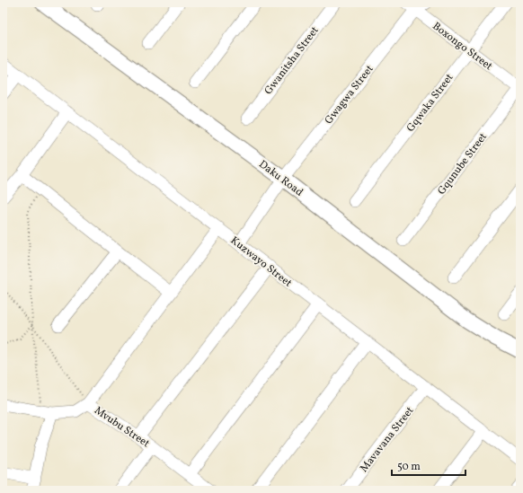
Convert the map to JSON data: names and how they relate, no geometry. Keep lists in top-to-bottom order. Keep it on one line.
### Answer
{"streets":{"main road":["Daku Road"],"street":["Boxongo Street","Gwanitsha Street","Gwagwa Street","Gqwaka Street","Gqunube Street","Kuzwayo Street","Mvubu Street","Mavavana Street"]},"crossings":[["Boxongo Street","Gwagwa Street"],["Boxongo Street","Gqwaka Street"],["Boxongo Street","Gqunube Street"],["Gwagwa Street","Daku Road"],["Gwagwa Street","Kuzwayo Street"],["Kuzwayo Street","Mavavana Street"]],"scale_bar":"50 m"}
